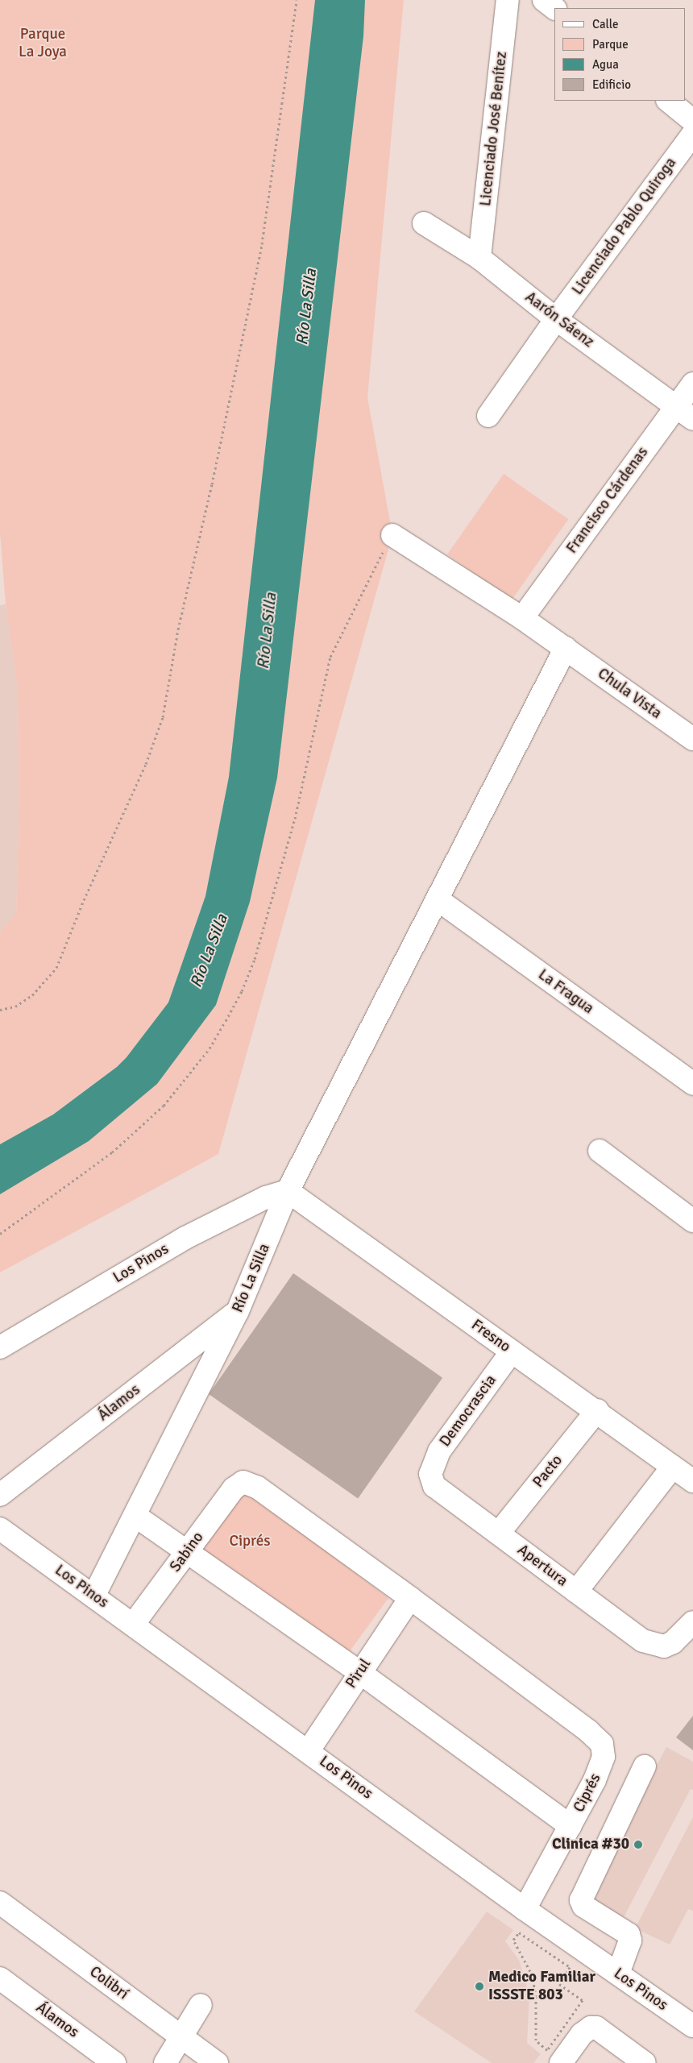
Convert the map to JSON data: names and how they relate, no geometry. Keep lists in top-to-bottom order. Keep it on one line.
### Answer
{"streets":{"street":["Licenciado José Benítez","Licenciado Pablo Quiroga","Aarón Sáenz","Francisco Cárdenas","Chula Vista","La Fragua","Los Pinos","Río La Silla","Fresno","Álamos","Democrascia","Pacto","Sabino","Apertura","Pirul","Ciprés","Colibrí"]},"crossings":[["Licenciado José Benítez","Aarón Sáenz"],["Licenciado Pablo Quiroga","Aarón Sáenz"],["Aarón Sáenz","Francisco Cárdenas"],["Chula Vista","Río La Silla"],["La Fragua","Río La Silla"],["Los Pinos","Río La Silla"],["Los Pinos","Fresno"],["Los Pinos","Sabino"],["Los Pinos","Pirul"],["Río La Silla","Fresno"],["Río La Silla","Álamos"],["Río La Silla","Ciprés"],["Fresno","Democrascia"],["Fresno","Pacto"],["Democrascia","Apertura"],["Pacto","Apertura"],["Sabino","Ciprés"],["Pirul","Ciprés"]],"water":["Río La Silla"],"parks":["Parque La Joya","Ciprés"],"places":["Clinica #30","Medico Familiar ISSSTE 803"],"legend":["Calle","Parque","Agua","Edificio"]}
